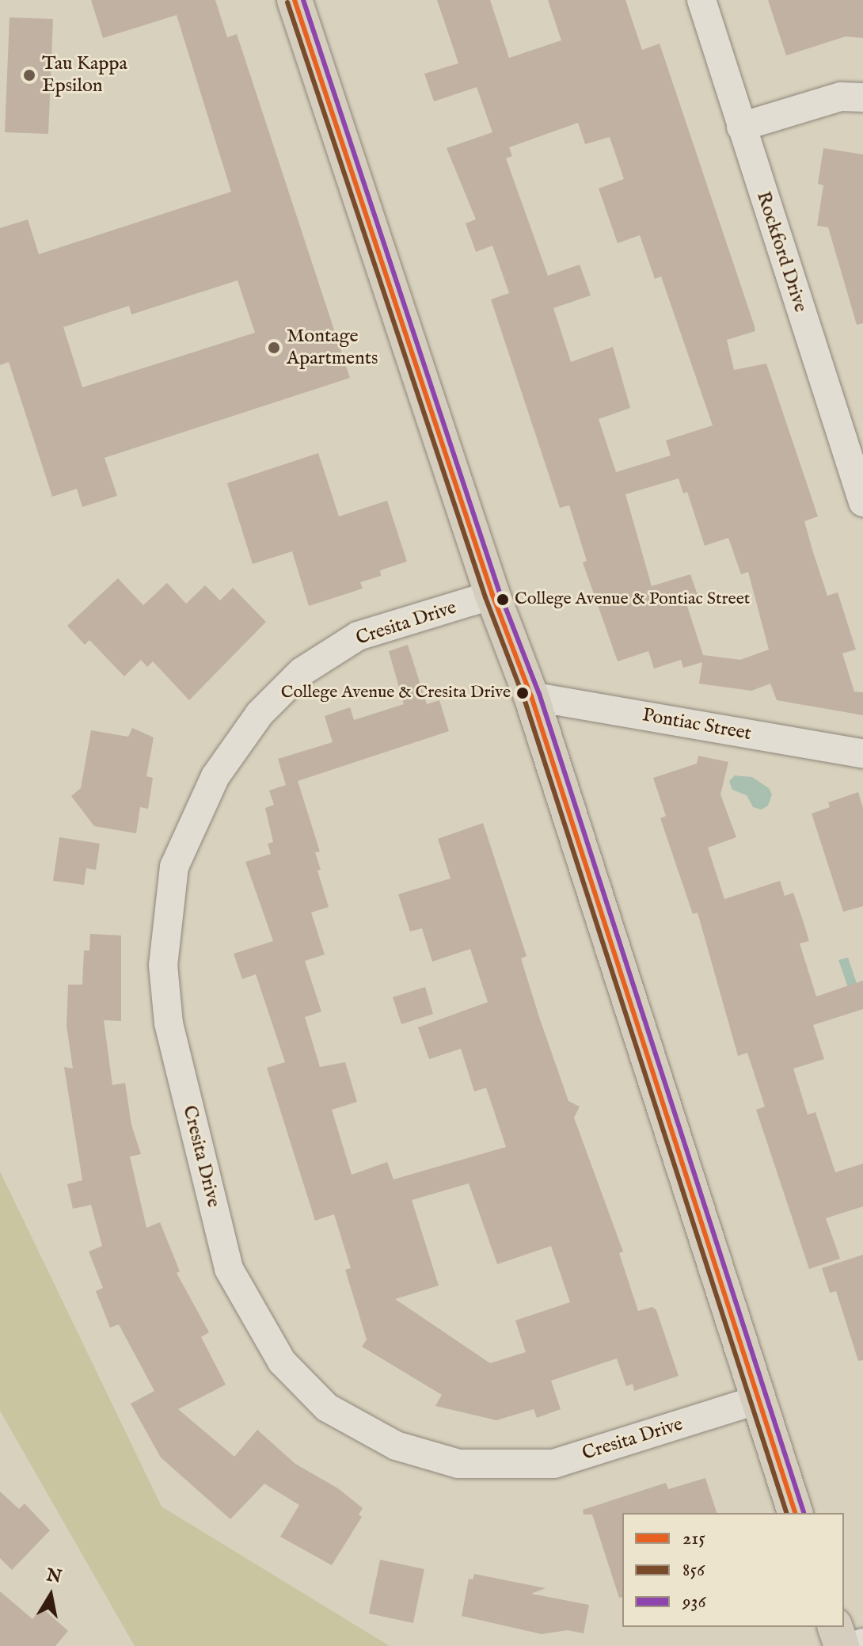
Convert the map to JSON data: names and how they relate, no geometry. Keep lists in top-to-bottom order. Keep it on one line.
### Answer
{"streets":{"street":["Rockford Drive","Cresita Drive","Pontiac Street"]},"places":["Tau Kappa Epsilon","Montage Apartments","College Avenue & Pontiac Street","College Avenue & Cresita Drive"],"lines":["transit line 215","transit line 936","transit line 856"],"legend":["215","856","936"],"north":"top"}
